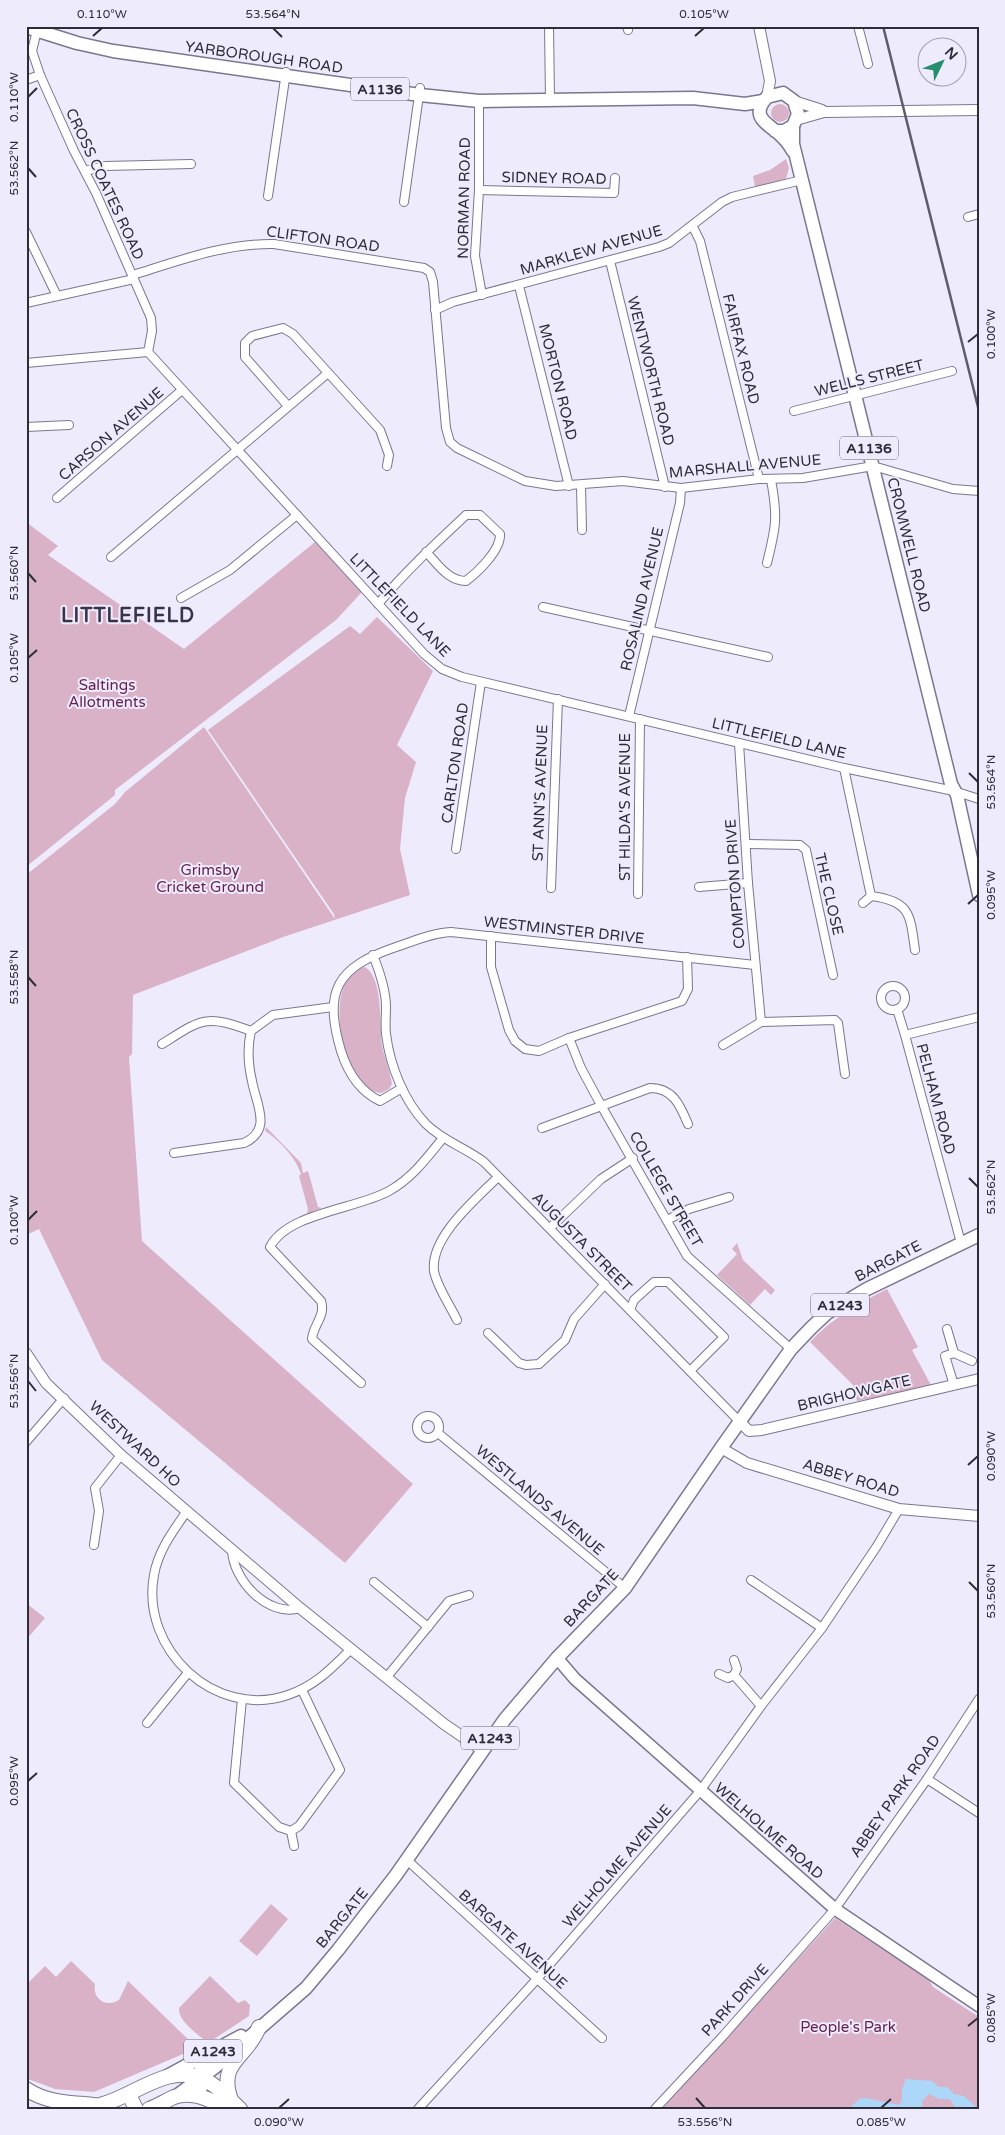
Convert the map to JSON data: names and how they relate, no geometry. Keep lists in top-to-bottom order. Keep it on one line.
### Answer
{"streets":{"highway":["BARGATE"],"main road":["YARBOROUGH ROAD","A1136","CROMWELL ROAD","A1243","WELHOLME ROAD"],"street":["SIDNEY ROAD","CROSS COATES ROAD","NORMAN ROAD","CLIFTON ROAD","MARKLEW AVENUE","FAIRFAX ROAD","WENTWORTH ROAD","WELLS STREET","MORTON ROAD","CARSON AVENUE","MARSHALL AVENUE","ROSALIND AVENUE","LITTLEFIELD LANE","CARLTON ROAD","ST ANN'S AVENUE","ST HILDA'S AVENUE","COMPTON DRIVE","THE CLOSE","WESTMINSTER DRIVE","PELHAM ROAD","COLLEGE STREET","AUGUSTA STREET","BRIGHOWGATE","WESTWARD HO","ABBEY ROAD","WESTLANDS AVENUE","ABBEY PARK ROAD","WELHOLME AVENUE","BARGATE AVENUE","PARK DRIVE"]},"crossings":[["YARBOROUGH ROAD","A1136"],["YARBOROUGH ROAD","CROSS COATES ROAD"],["YARBOROUGH ROAD","NORMAN ROAD"],["YARBOROUGH ROAD","CROMWELL ROAD"],["A1136","CROMWELL ROAD"],["A1136","LITTLEFIELD LANE"],["SIDNEY ROAD","NORMAN ROAD"],["CROSS COATES ROAD","CLIFTON ROAD"],["CROSS COATES ROAD","LITTLEFIELD LANE"],["NORMAN ROAD","MARKLEW AVENUE"],["CLIFTON ROAD","MARKLEW AVENUE"],["CLIFTON ROAD","MARSHALL AVENUE"],["MARKLEW AVENUE","FAIRFAX ROAD"],["MARKLEW AVENUE","WENTWORTH ROAD"],["MARKLEW AVENUE","MORTON ROAD"],["MARKLEW AVENUE","CROMWELL ROAD"],["FAIRFAX ROAD","MARSHALL AVENUE"],["WENTWORTH ROAD","MARSHALL AVENUE"],["WELLS STREET","CROMWELL ROAD"],["MORTON ROAD","MARSHALL AVENUE"],["CARSON AVENUE","LITTLEFIELD LANE"],["MARSHALL AVENUE","CROMWELL ROAD"],["MARSHALL AVENUE","ROSALIND AVENUE"],["CROMWELL ROAD","LITTLEFIELD LANE"],["ROSALIND AVENUE","LITTLEFIELD LANE"],["LITTLEFIELD LANE","CARLTON ROAD"],["LITTLEFIELD LANE","ST ANN'S AVENUE"],["LITTLEFIELD LANE","ST HILDA'S AVENUE"],["LITTLEFIELD LANE","COMPTON DRIVE"],["COMPTON DRIVE","THE CLOSE"],["COMPTON DRIVE","WESTMINSTER DRIVE"],["WESTMINSTER DRIVE","AUGUSTA STREET"],["PELHAM ROAD","BARGATE"],["COLLEGE STREET","BARGATE"],["AUGUSTA STREET","BARGATE"],["AUGUSTA STREET","BRIGHOWGATE"],["BARGATE","BRIGHOWGATE"],["BARGATE","WESTWARD HO"],["BARGATE","ABBEY ROAD"],["BARGATE","WESTLANDS AVENUE"],["BARGATE","WELHOLME ROAD"],["BARGATE","BARGATE AVENUE"],["ABBEY ROAD","WELHOLME AVENUE"],["ABBEY PARK ROAD","WELHOLME ROAD"],["ABBEY PARK ROAD","PARK DRIVE"],["WELHOLME ROAD","WELHOLME AVENUE"],["WELHOLME ROAD","PARK DRIVE"],["WELHOLME AVENUE","BARGATE AVENUE"]],"districts":["LITTLEFIELD"],"parks":["Saltings Allotments","Grimsby Cricket Ground","People's Park"],"north":"top right","coordinates":["0.110°W","53.564°N","0.105°W","53.562°N","0.100°W","53.560°N","0.095°W","53.558°N","53.556°N","0.090°W","0.085°W"]}
